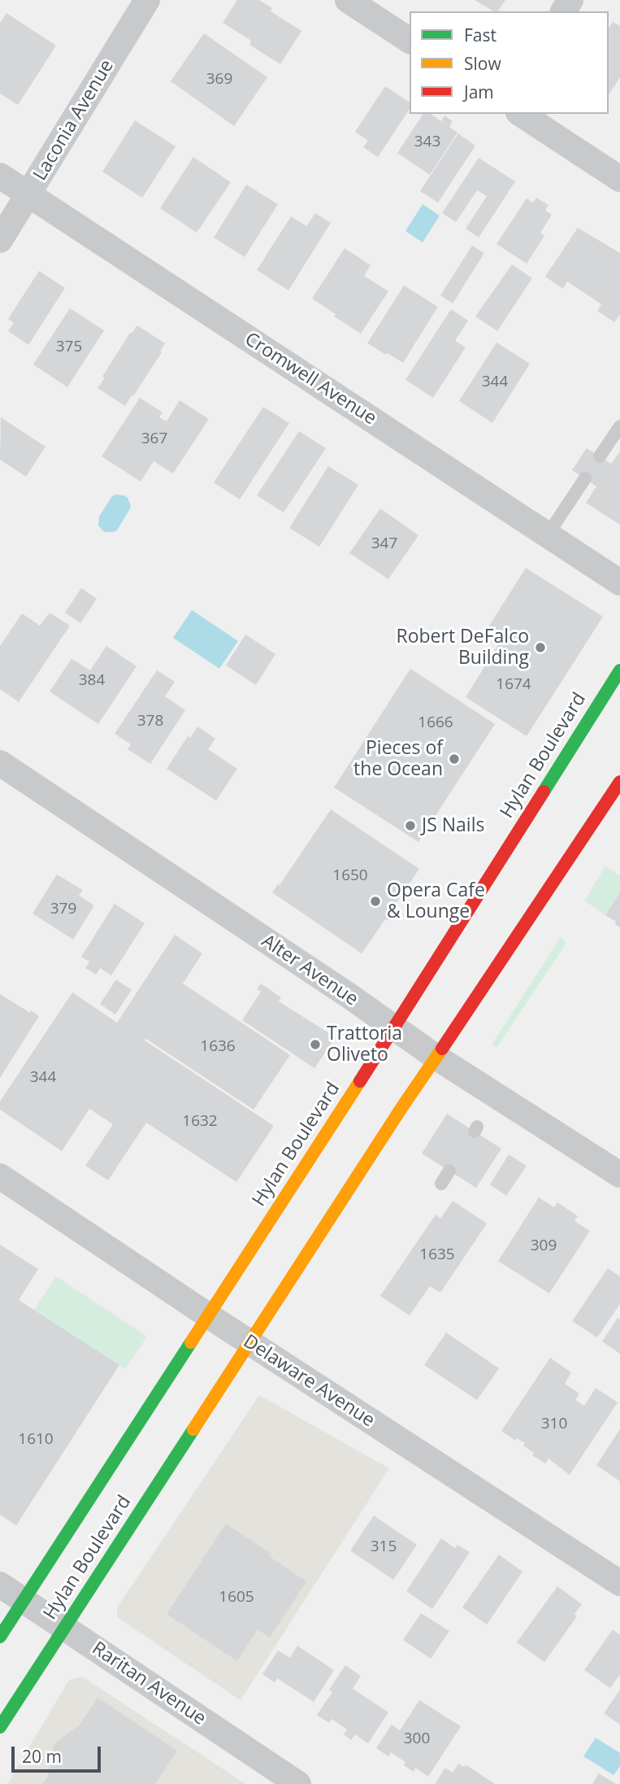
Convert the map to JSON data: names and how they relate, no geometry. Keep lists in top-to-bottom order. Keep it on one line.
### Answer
{"streets":{"main road":["Hylan Boulevard"],"street":["Laconia Avenue","Cromwell Avenue","Alter Avenue","Delaware Avenue","Raritan Avenue"]},"crossings":[["Laconia Avenue","Cromwell Avenue"],["Hylan Boulevard","Alter Avenue"],["Hylan Boulevard","Delaware Avenue"],["Hylan Boulevard","Raritan Avenue"]],"places":["Robert DeFalco Building","Pieces of the Ocean","JS Nails","Opera Cafe & Lounge","Trattoria Oliveto"],"house_numbers":["369","343","375","344","367","347","384","1674","378","1666","1650","379","1636","344","1632","309","1635","310","1610","315","1605","300"],"legend":["Fast","Slow","Jam"],"scale_bar":"20 m"}
